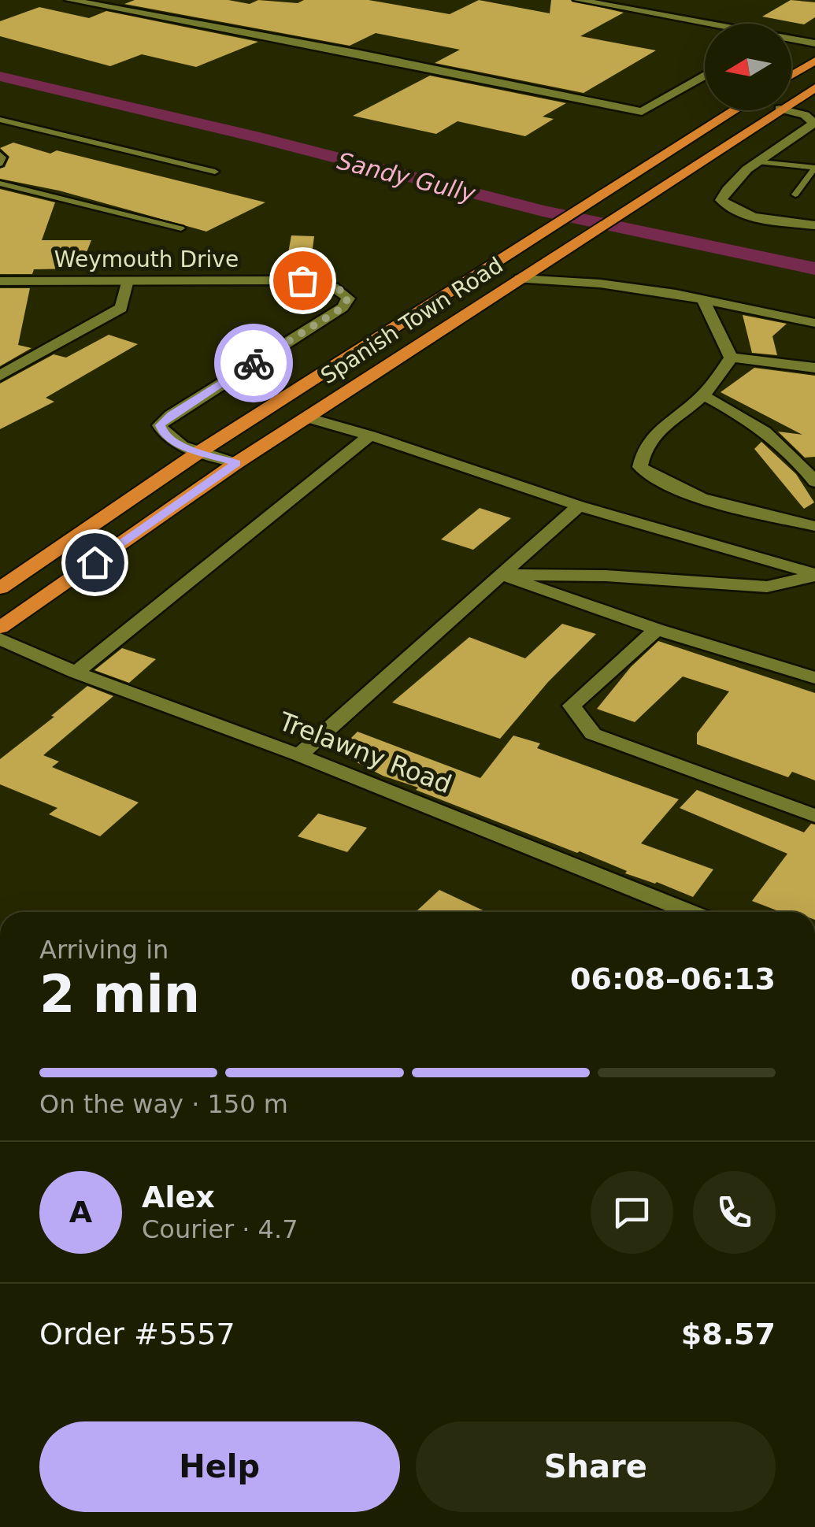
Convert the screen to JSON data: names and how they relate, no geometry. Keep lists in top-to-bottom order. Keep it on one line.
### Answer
{"streets":{"highway":["Spanish Town Road"],"street":["Weymouth Drive","Trelawny Road"]},"crossings":[["Weymouth Drive","Spanish Town Road"]],"water":["Sandy Gully"],"north":"left","page":{"heading":["2 min","Arriving in","06:08–06:13"],"panel":["Alex","Courier · 4.7","Order #5557","$8.57"],"bar":"On the way · 150 m","round":"A","buttons":["Help","Share"]}}
